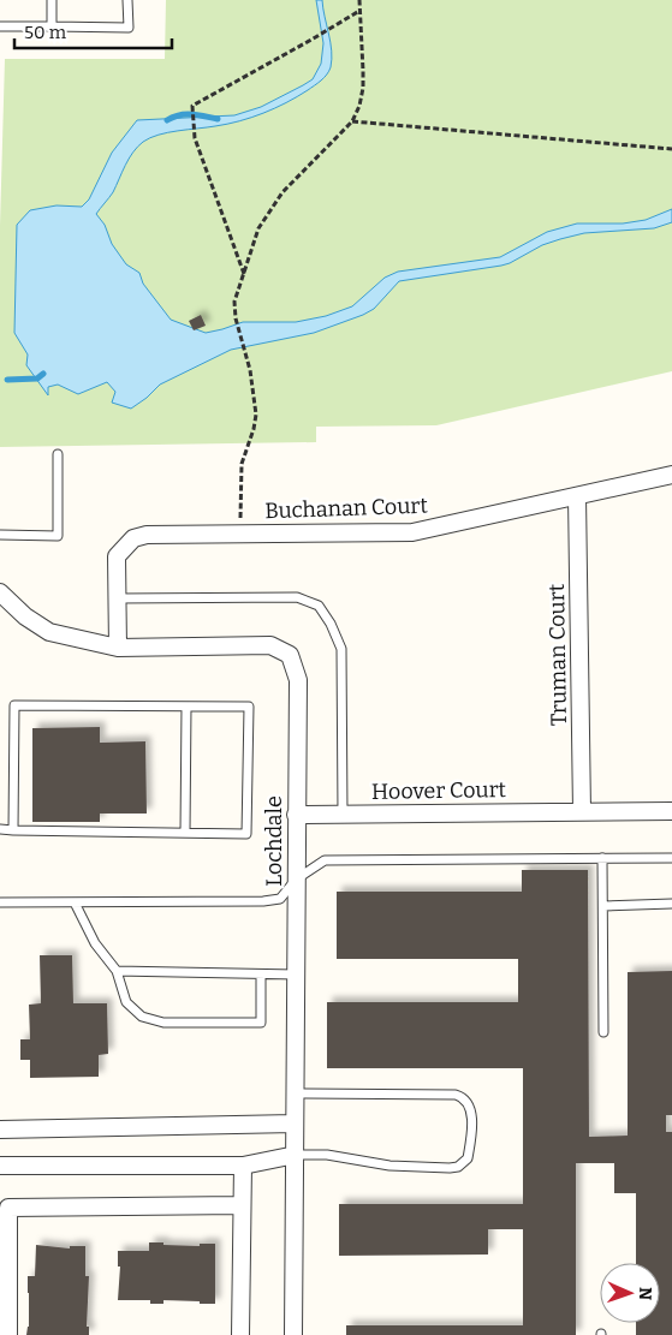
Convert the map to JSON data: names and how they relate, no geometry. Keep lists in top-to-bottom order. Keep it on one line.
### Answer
{"streets":{"street":["Buchanan Court","Truman Court","Hoover Court","Lochdale"]},"crossings":[["Buchanan Court","Truman Court"],["Buchanan Court","Lochdale"],["Truman Court","Hoover Court"],["Hoover Court","Lochdale"]],"scale_bar":"50 m","north":"right"}
